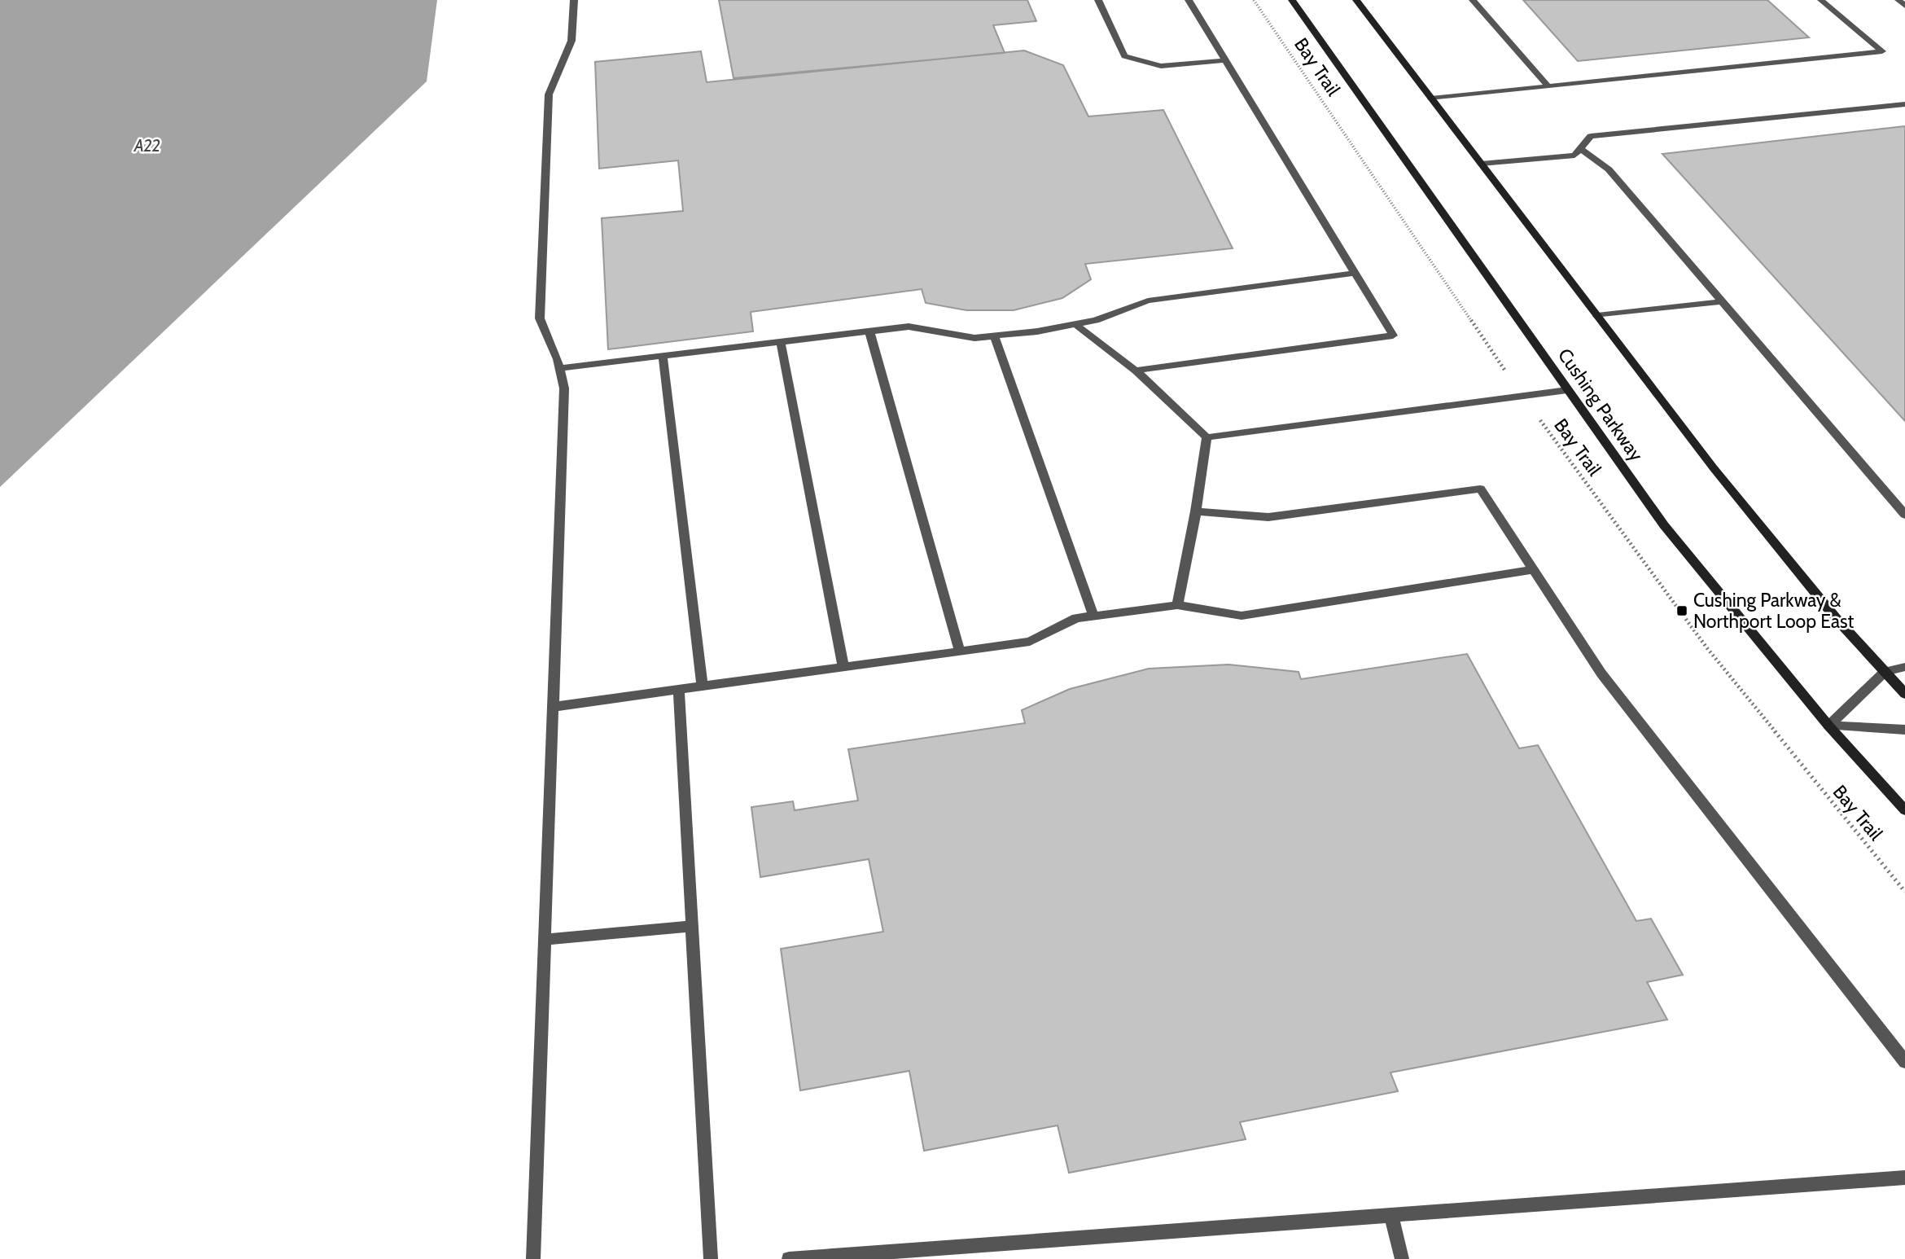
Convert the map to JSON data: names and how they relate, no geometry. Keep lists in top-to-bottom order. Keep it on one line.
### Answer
{"streets":{"main road":["Cushing Parkway"],"path":["Bay Trail"]},"water":["A22"],"places":{"transit":["Cushing Parkway & Northport Loop East"]}}
